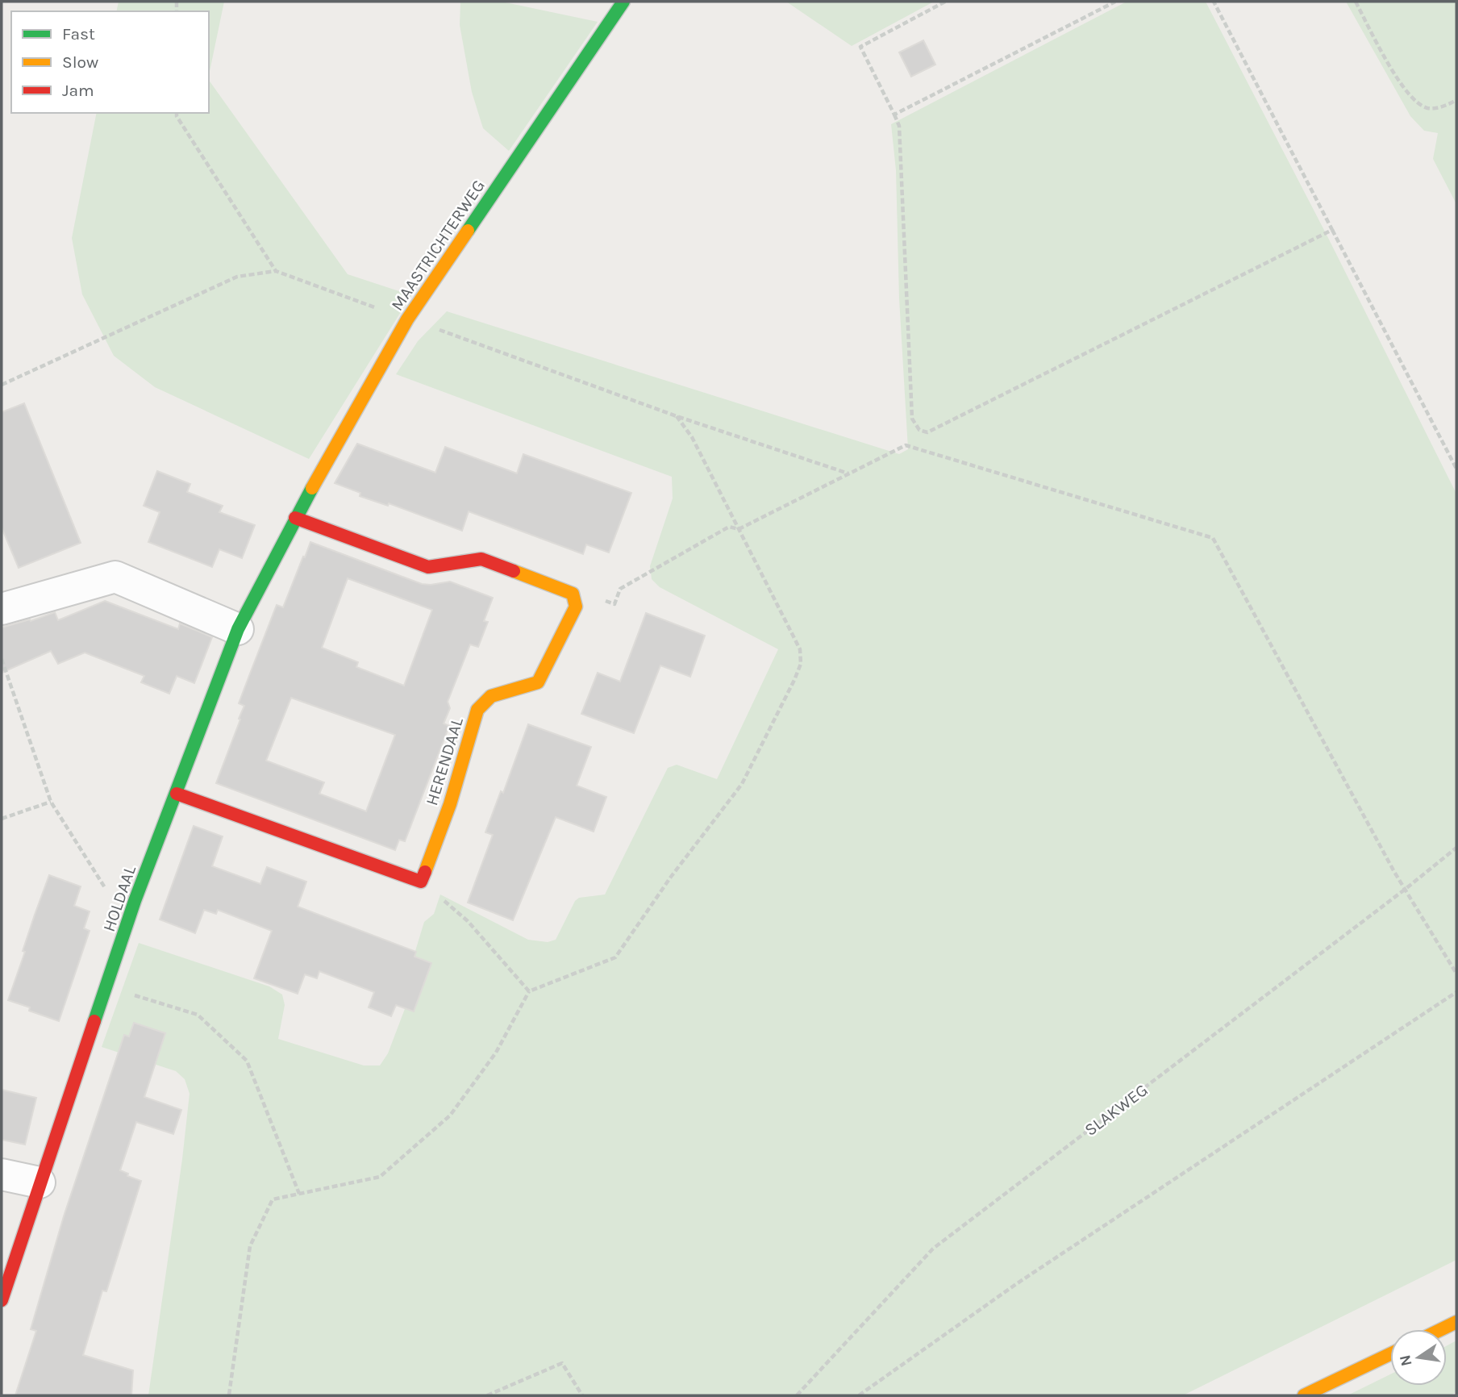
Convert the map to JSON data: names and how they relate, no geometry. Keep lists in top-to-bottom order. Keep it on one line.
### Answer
{"streets":{"main road":["MAASTRICHTERWEG","HERENDAAL","HOLDAAL"],"path":["SLAKWEG"]},"crossings":[["MAASTRICHTERWEG","HOLDAAL"]],"legend":["Fast","Slow","Jam"],"north":"left"}
